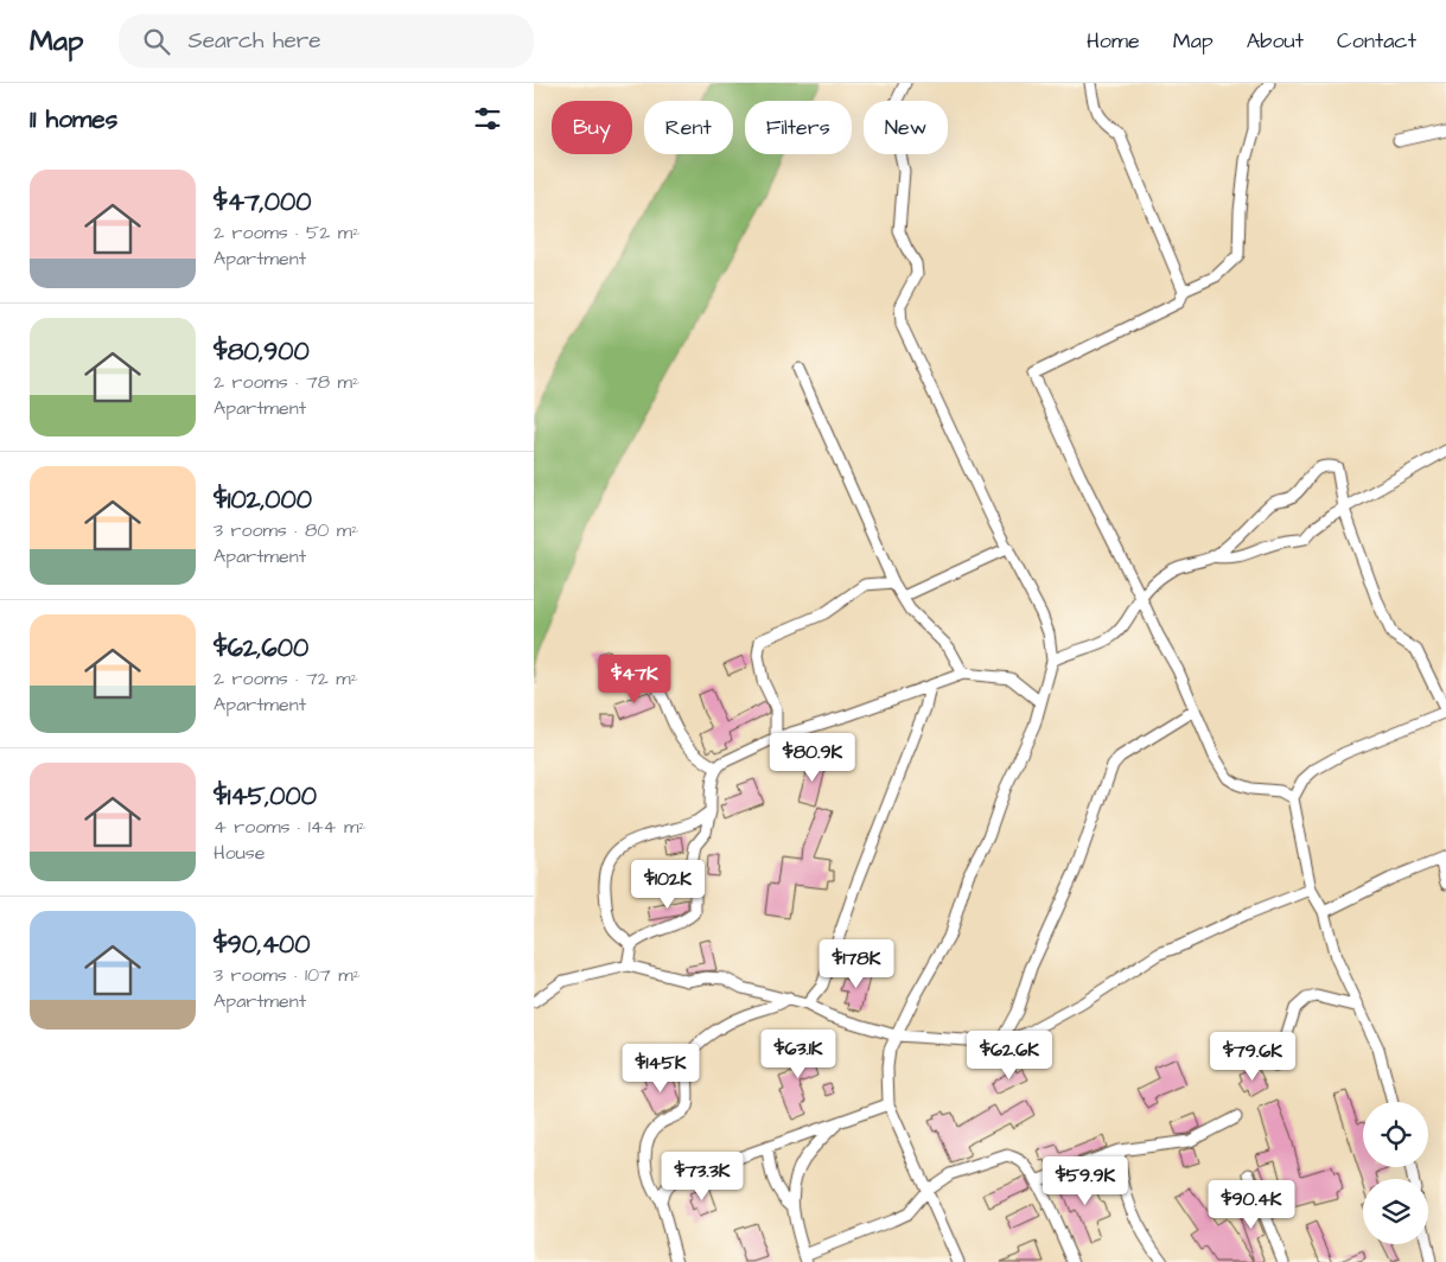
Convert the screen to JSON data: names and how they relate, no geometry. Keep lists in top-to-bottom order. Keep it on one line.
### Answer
{"page":{"header":"Map","search":"Search here","nav":["Home","Map","About","Contact"],"heading":"11 homes","chip":["Buy","Rent","Filters","New"],"list":[{"name":"$47,000","note":"2 rooms · 52 m² · Apartment"},{"name":"$80,900","note":"2 rooms · 78 m² · Apartment"},{"name":"$102,000","note":"3 rooms · 80 m² · Apartment"},{"name":"$62,600","note":"2 rooms · 72 m² · Apartment"},{"name":"$145,000","note":"4 rooms · 144 m² · House"},{"name":"$90,400","note":"3 rooms · 107 m² · Apartment"}],"price":["$47K","$80.9K","$102K","$178K","$63.1K","$62.6K","$79.6K","$145K","$73.3K","$59.9K","$90.4K"]}}
